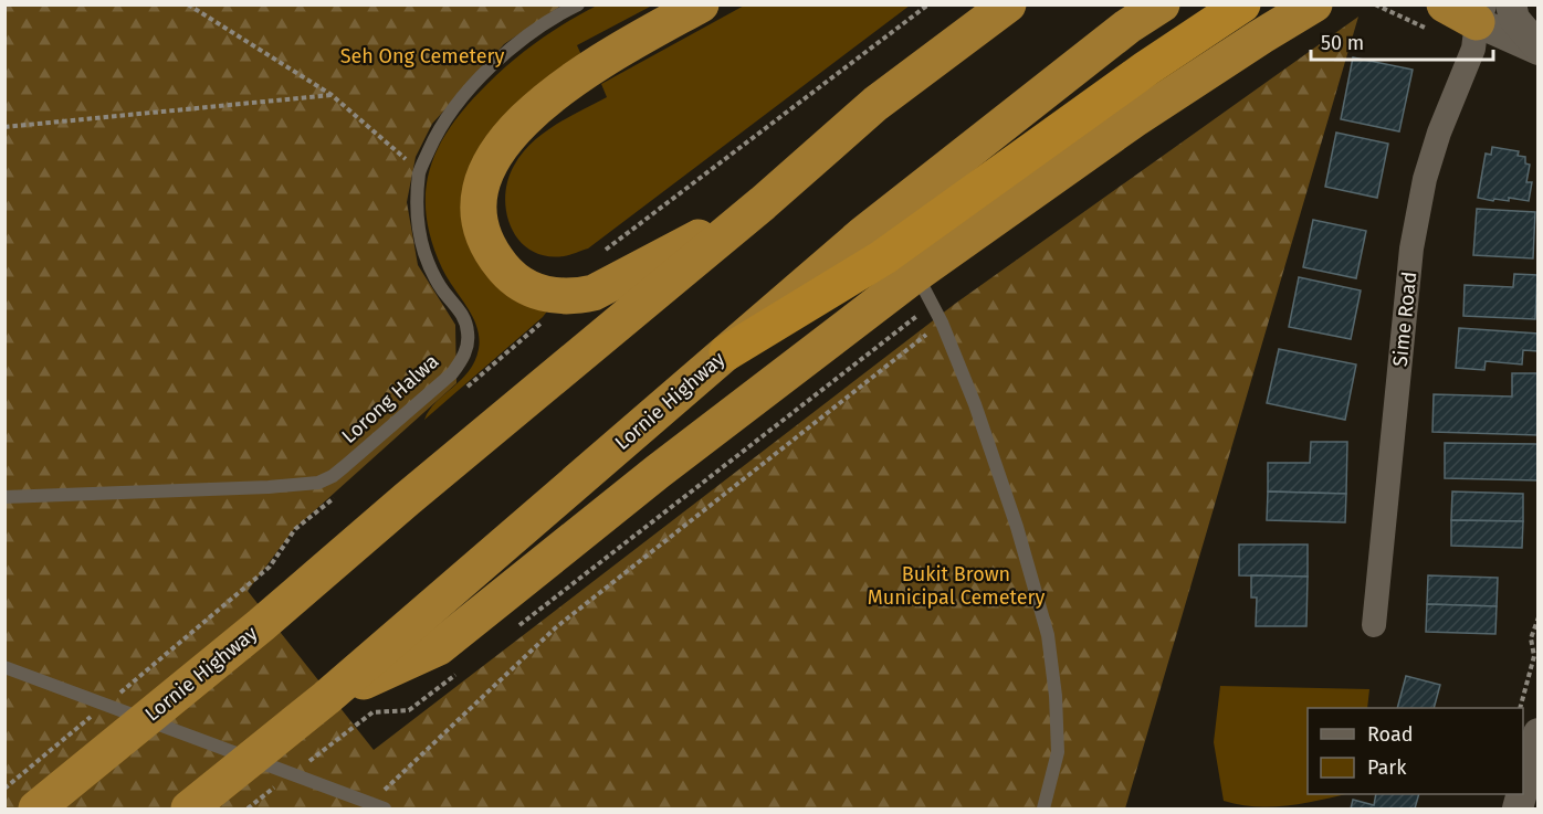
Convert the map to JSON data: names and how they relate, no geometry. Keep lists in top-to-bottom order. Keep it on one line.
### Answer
{"streets":{"highway":["Lornie Highway"],"street":["Sime Road"],"lane":["Lorong Halwa"]},"parks":["Seh Ong Cemetery","Bukit Brown Municipal Cemetery"],"legend":["Road","Park"],"scale_bar":"50 m"}
